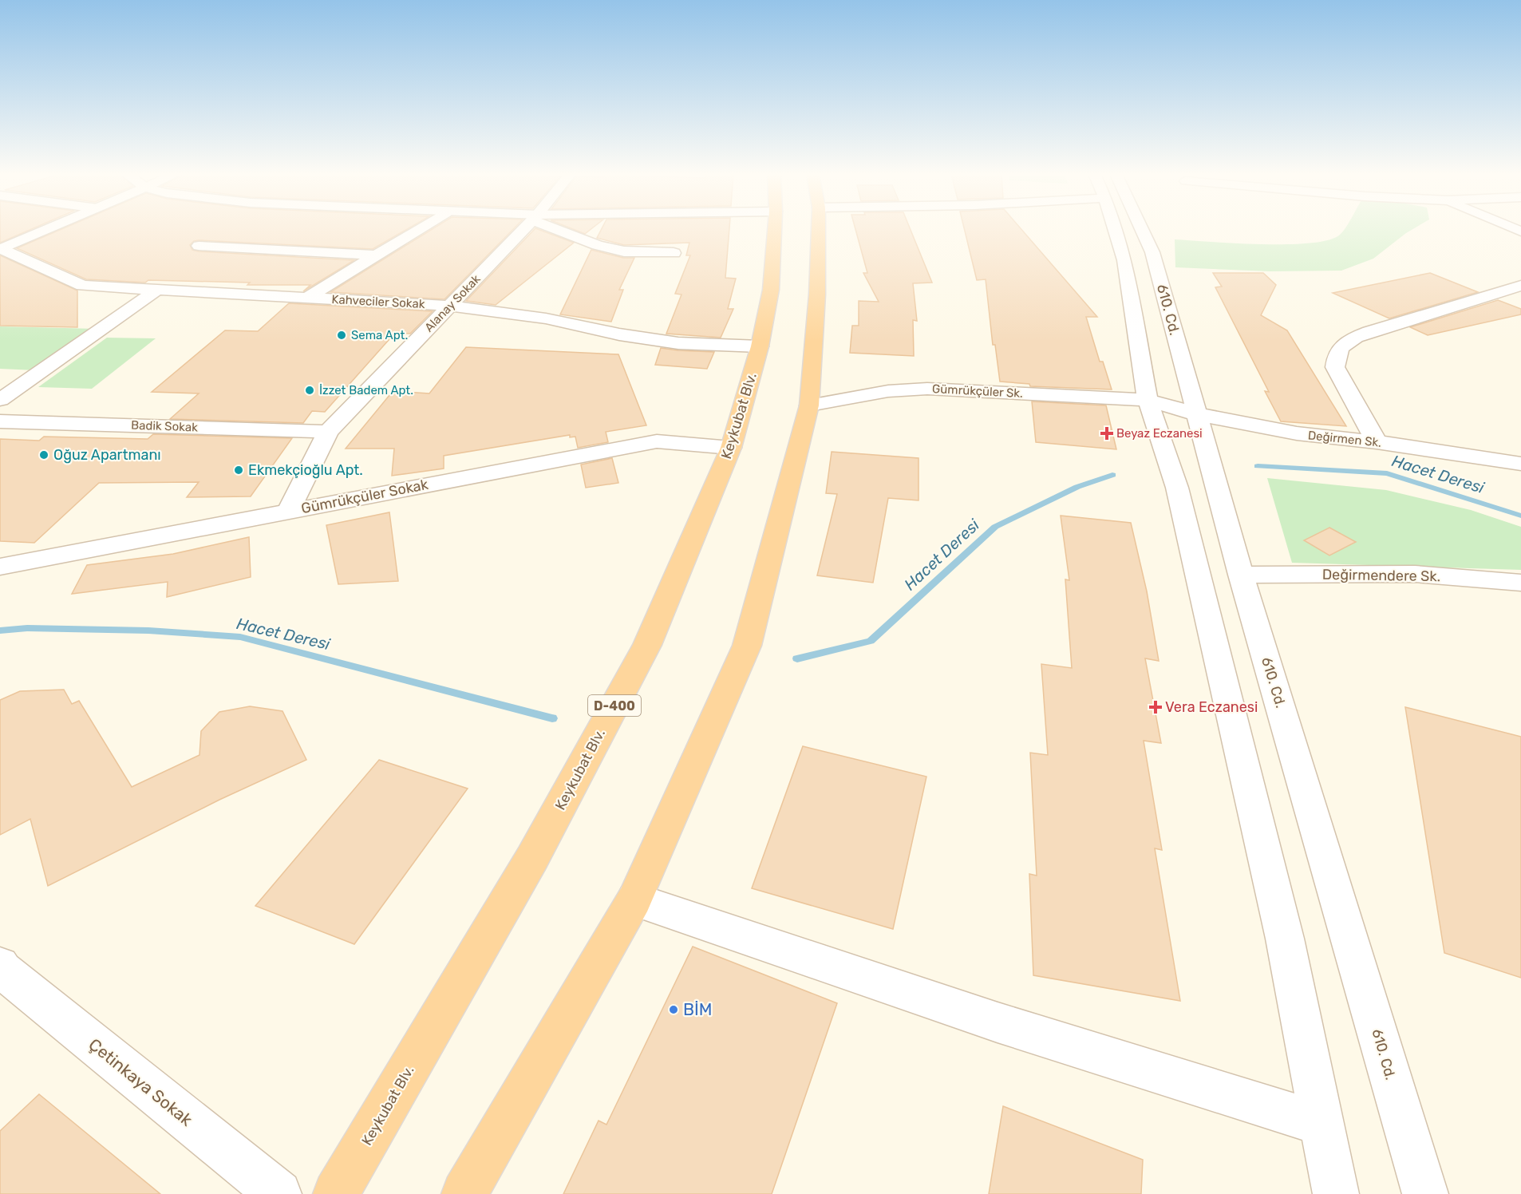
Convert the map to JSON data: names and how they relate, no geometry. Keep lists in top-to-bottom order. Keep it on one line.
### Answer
{"streets":{"highway":["Keykubat Blv.","D-400"],"street":["Kahveciler Sokak","Alanay Sokak","610. Cd.","Gümrükçüler Sk.","Badik Sokak","Değirmen Sk.","Gümrükçüler Sokak","Değirmendere Sk.","Çetinkaya Sokak"]},"crossings":[["Kahveciler Sokak","Alanay Sokak"],["Kahveciler Sokak","Keykubat Blv."],["Alanay Sokak","Badik Sokak"],["Alanay Sokak","Gümrükçüler Sokak"],["610. Cd.","Gümrükçüler Sk."],["610. Cd.","Değirmen Sk."],["610. Cd.","Değirmendere Sk."],["Gümrükçüler Sk.","Değirmen Sk."],["Keykubat Blv.","Gümrükçüler Sokak"]],"water":["Hacet Deresi"],"places":{"other":["Sema Apt.","İzzet Badem Apt.","Oğuz Apartmanı","Ekmekçioğlu Apt.","BİM"],"health":["Beyaz Eczanesi","Vera Eczanesi"]}}
